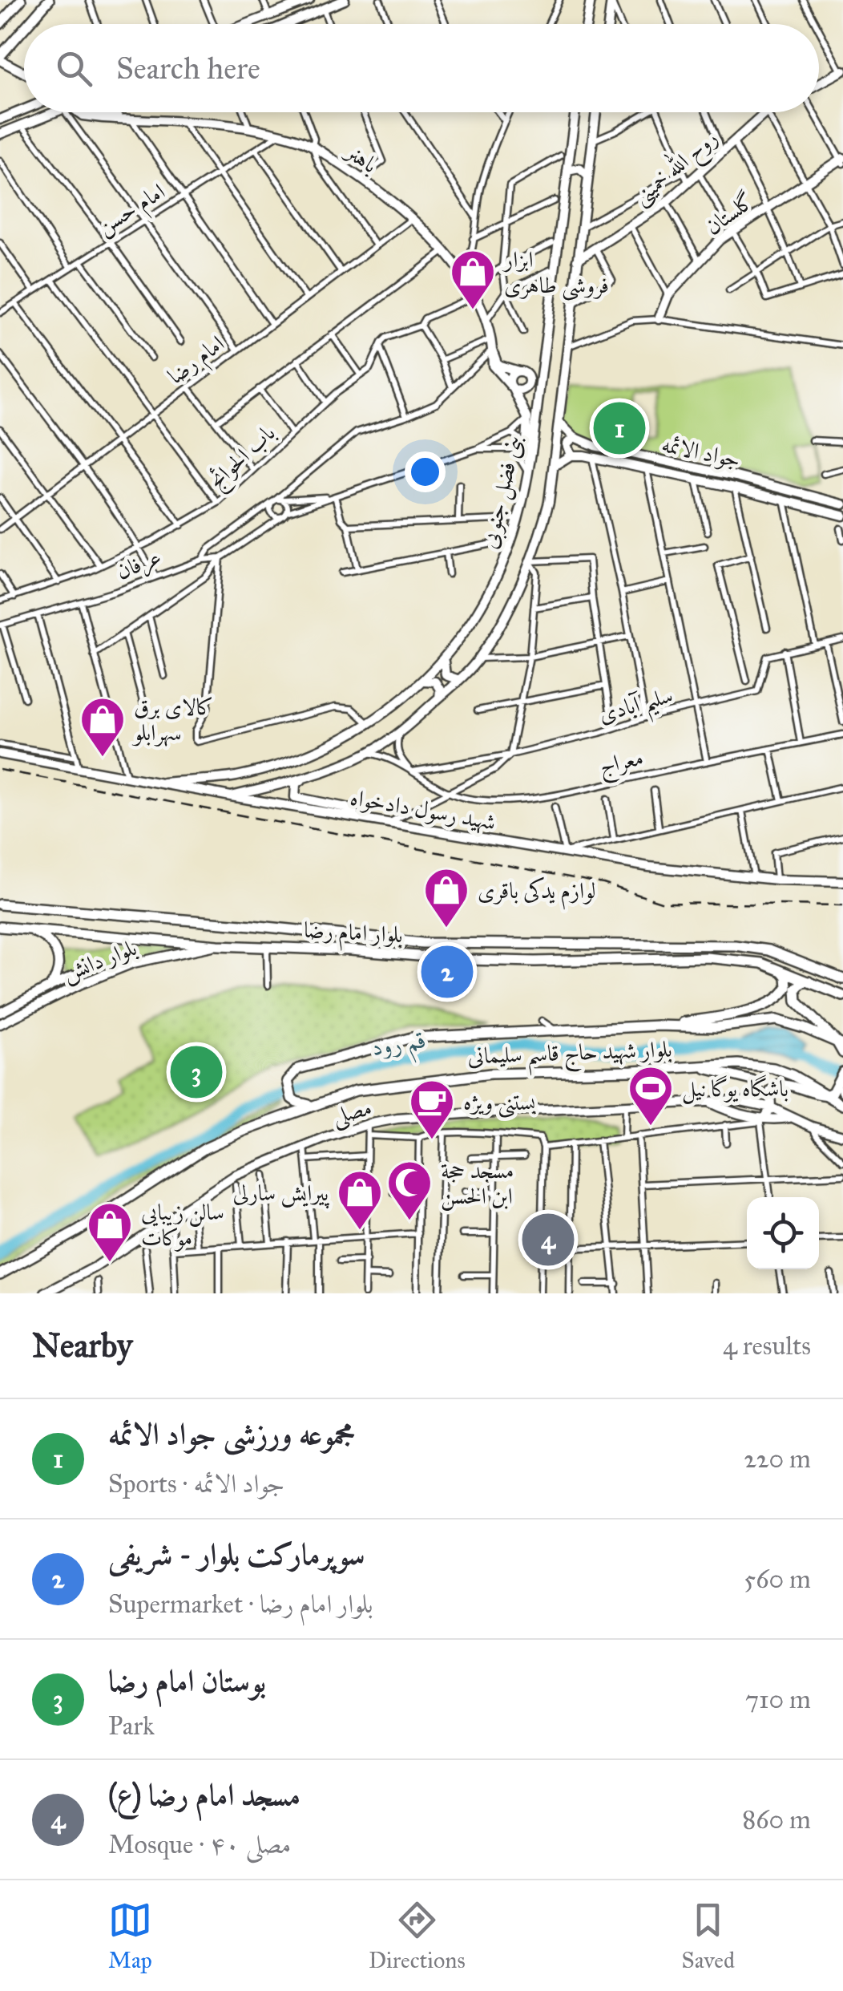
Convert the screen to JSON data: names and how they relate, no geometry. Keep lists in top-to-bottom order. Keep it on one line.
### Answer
{"streets":{"main road":["باهنر","روح الله خمینی","گلستان","جواد الائمه","بنی فضل جنوبی","شهید رسول دادخواه","بلوار امام رضا","بلوار دانش","بلوار شهید حاج قاسم سلیمانی","مصلی"],"street":["امام حسن","امام رضا","باب الحوائج","عرفان","سلیم آبادی","معراج"]},"crossings":[["باهنر","امام حسن"],["باهنر","امام رضا"],["باهنر","باب الحوائج"],["باهنر","بنی فضل جنوبی"],["باهنر","عرفان"],["روح الله خمینی","بنی فضل جنوبی"],["جواد الائمه","بنی فضل جنوبی"],["بنی فضل جنوبی","معراج"],["بنی فضل جنوبی","شهید رسول دادخواه"],["سلیم آبادی","معراج"],["بلوار امام رضا","بلوار دانش"]],"water":["قم رود"],"places":{"shop":["ابزار فروشی طاهری","کالای برق سهرابلو","لوازم یدکی باقری","پیرایش سارلی","سالن زیبایی موکات"],"sports":["باشگاه یوگا نیل"],"cafe":["بستنی ویژه"],"mosque":["مسجد حجة ابن الحسن"]},"page":{"search":"Search here","pins":["1","2","3","4"],"heading":["Nearby","4 results"],"list":[{"mark":"1","name":"مجموعه ورزشی جواد الائمه","note":"Sports · جواد الائمه","value":"220 m"},{"mark":"2","name":"سوپرمارکت بلوار - شریفی","note":"Supermarket · بلوار امام رضا","value":"560 m"},{"mark":"3","name":"بوستان امام رضا","note":"Park","value":"710 m"},{"mark":"4","name":"مسجد امام رضا (ع)","note":"Mosque · مصلی ۴۰","value":"860 m"}],"nav":["Map","Directions","Saved"]}}
